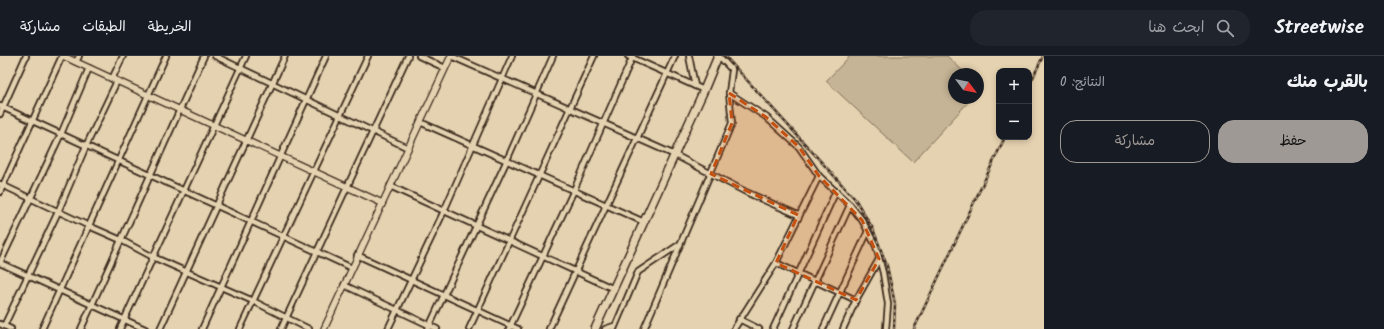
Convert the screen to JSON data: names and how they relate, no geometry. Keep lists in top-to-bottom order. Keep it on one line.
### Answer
{"north":"bottom right","page":{"header":"Streetwise","search":"ابحث هنا","nav":["الخريطة","الطبقات","مشاركة"],"heading":["بالقرب منك","النتائج: 0"],"map_buttons":["+","−"],"buttons":["حفظ","مشاركة"]}}
